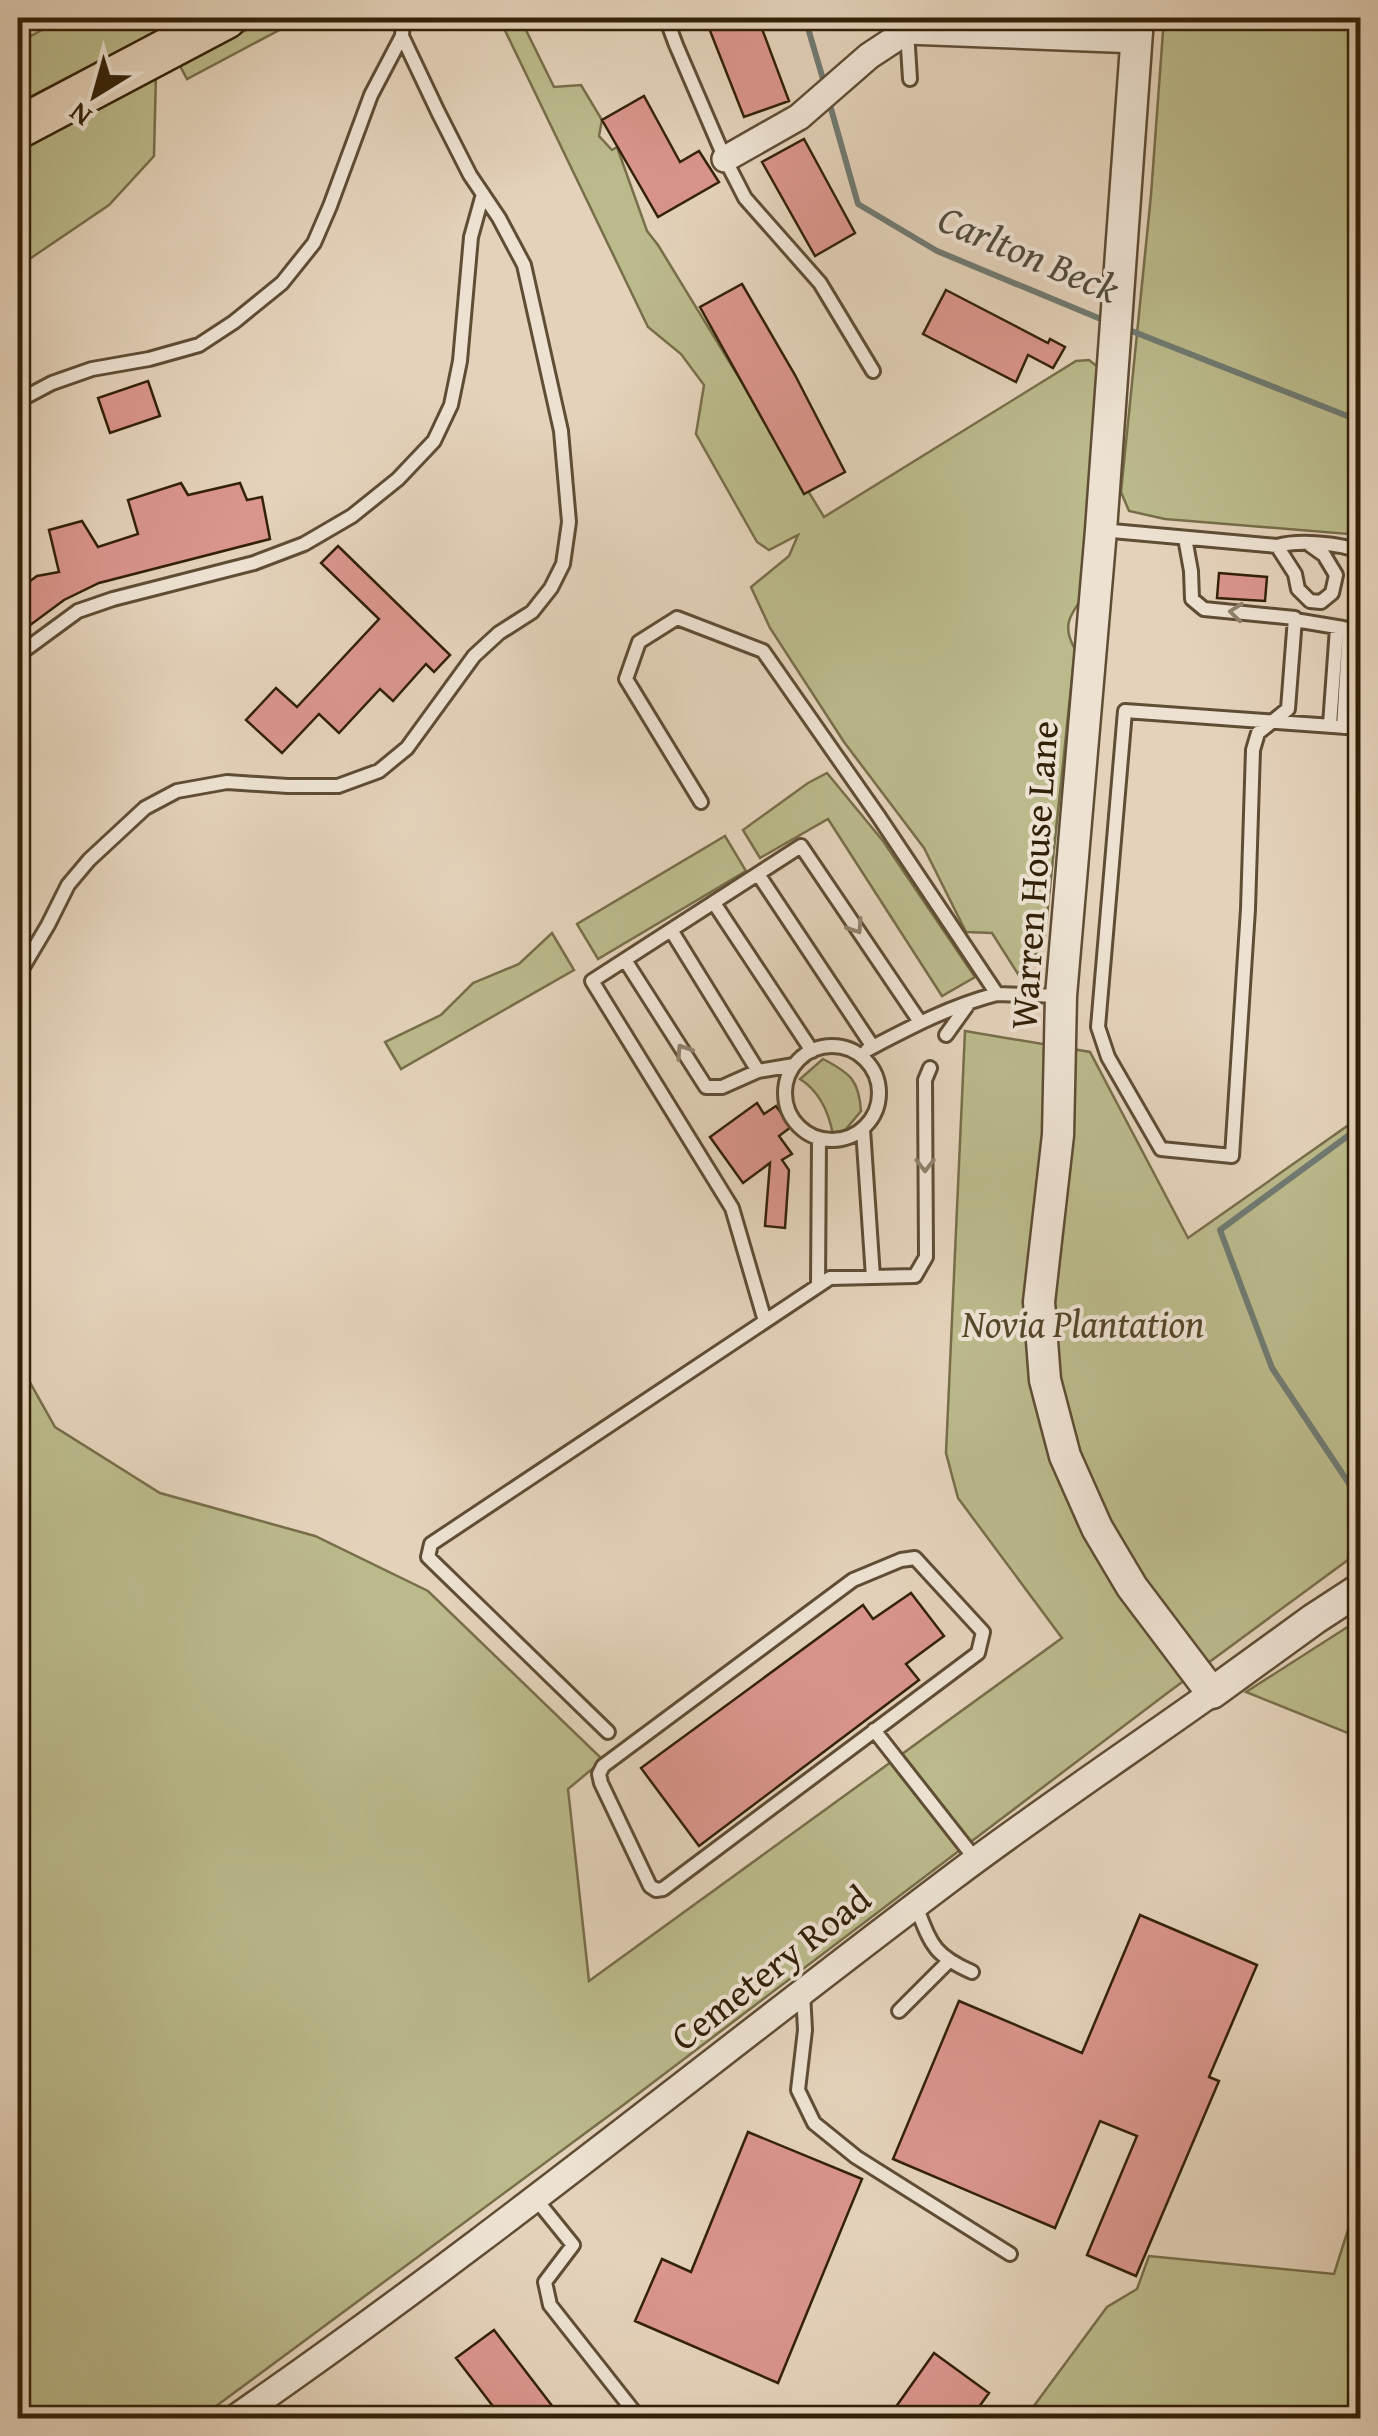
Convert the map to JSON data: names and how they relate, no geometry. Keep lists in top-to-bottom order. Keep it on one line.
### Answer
{"streets":{"street":["Warren House Lane","Cemetery Road"]},"crossings":[["Warren House Lane","Cemetery Road"]],"water":["Carlton Beck"],"parks":["Novia Plantation"],"north":"bottom left"}
